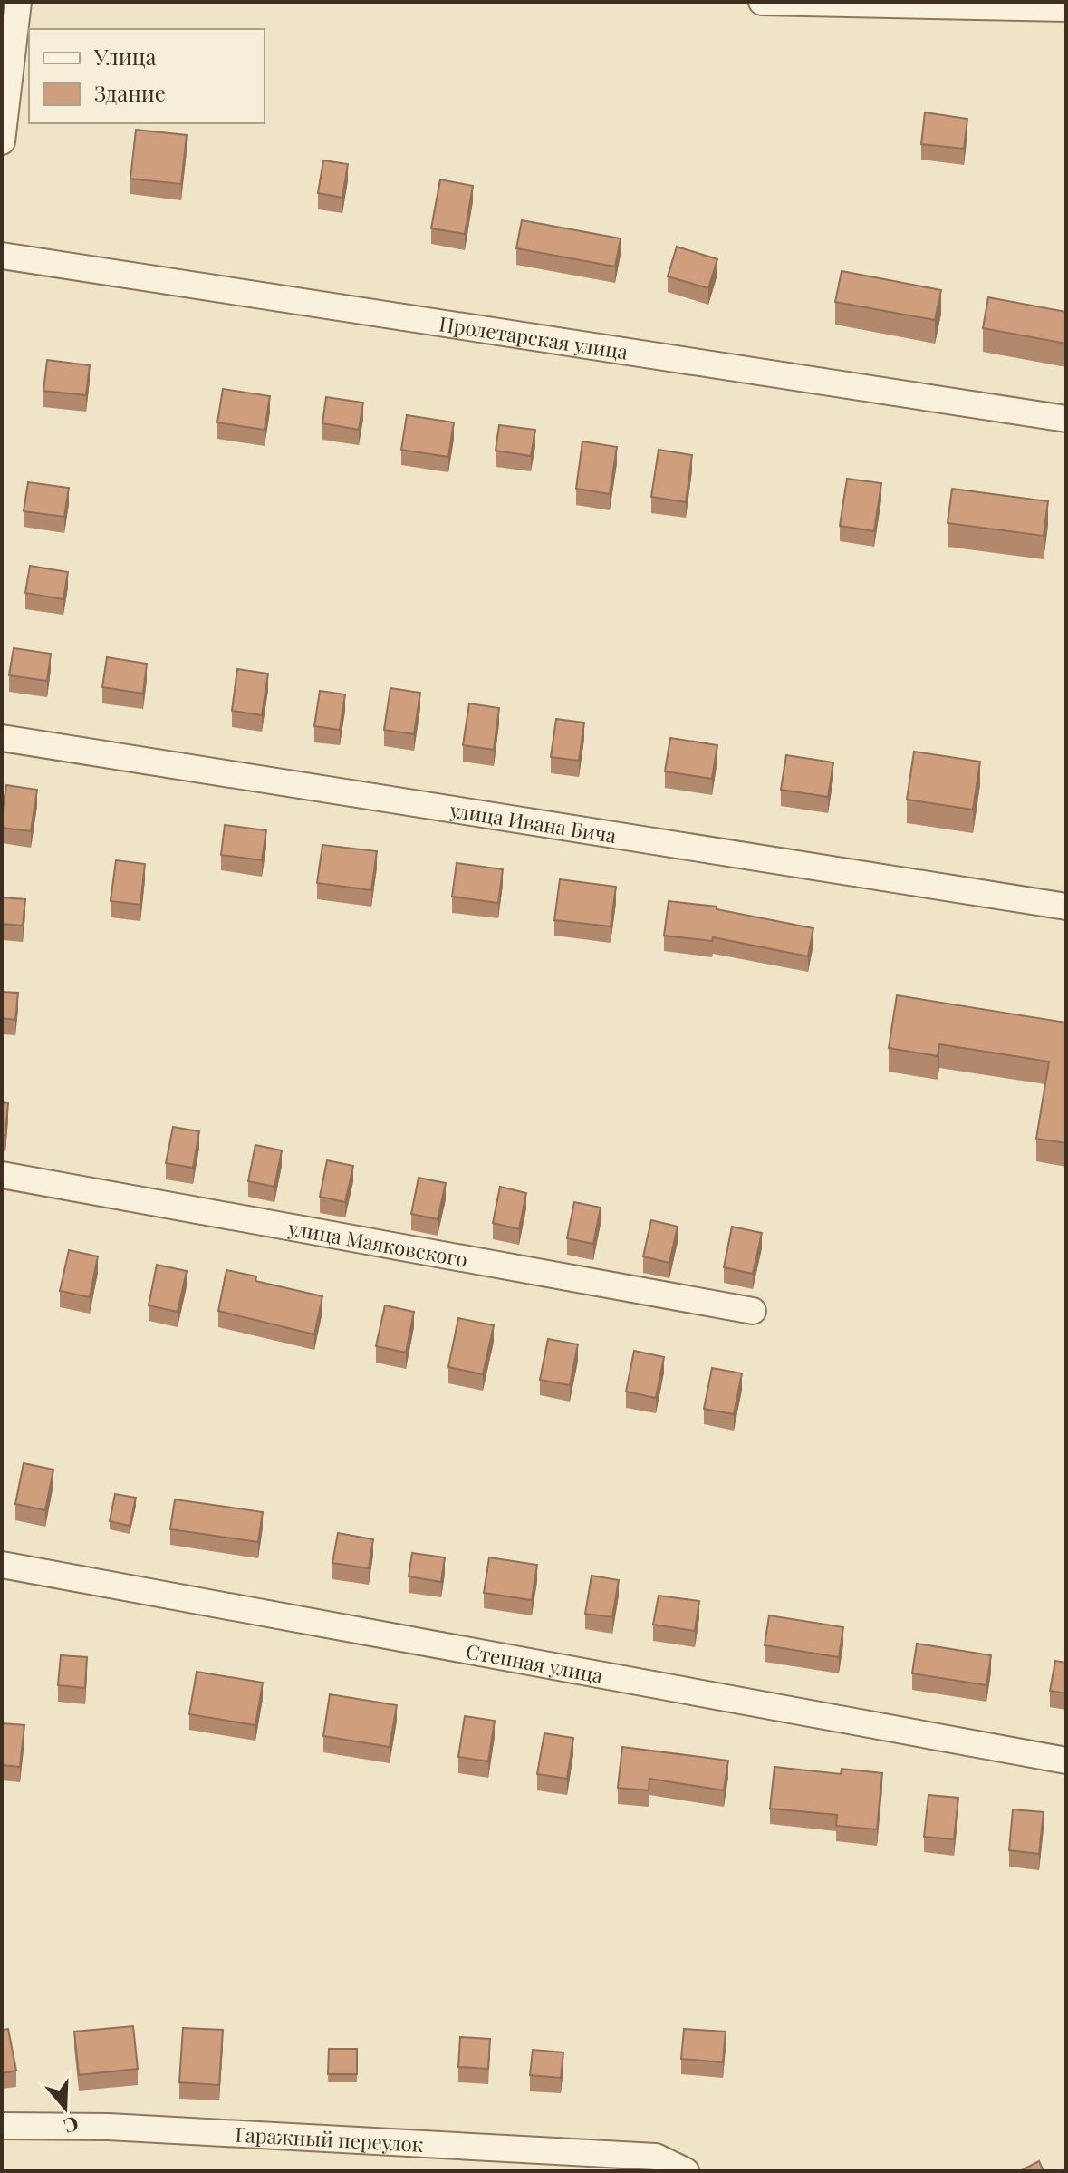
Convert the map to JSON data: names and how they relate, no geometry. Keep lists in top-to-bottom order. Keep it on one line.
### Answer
{"streets":{"street":["Пролетарская улица","улица Ивана Бича","улица Маяковского","Степная улица","Гаражный переулок"]},"legend":["Улица","Здание"],"north":"bottom"}
